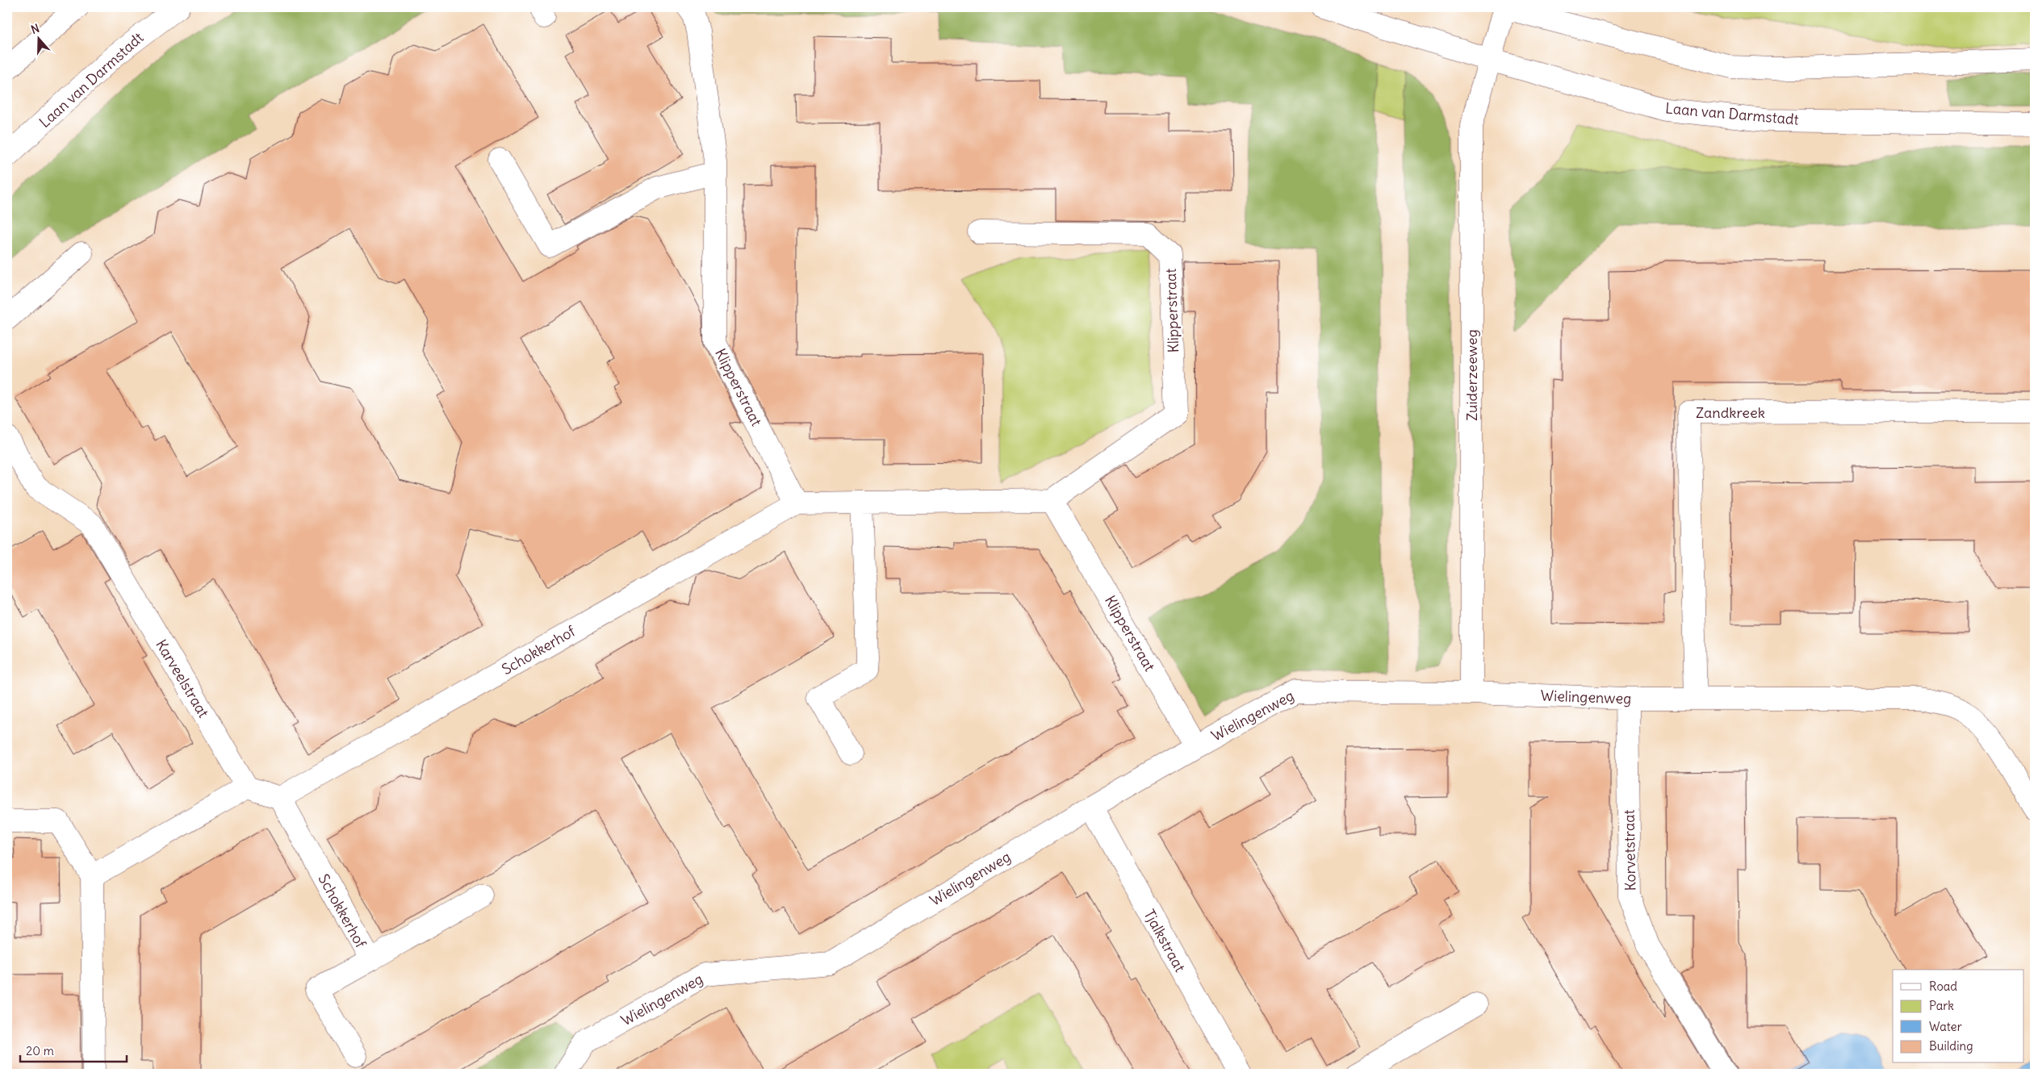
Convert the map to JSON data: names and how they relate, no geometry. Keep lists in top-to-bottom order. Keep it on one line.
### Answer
{"streets":{"street":["Laan van Darmstadt","Klipperstraat","Zuiderzeeweg","Zandkreek","Schokkerhof","Karveelstraat","Wielingenweg","Korvetstraat","Tjalkstraat"]},"crossings":[["Laan van Darmstadt","Zuiderzeeweg"],["Klipperstraat","Schokkerhof"],["Klipperstraat","Wielingenweg"],["Zuiderzeeweg","Wielingenweg"],["Zandkreek","Wielingenweg"],["Wielingenweg","Korvetstraat"],["Wielingenweg","Tjalkstraat"]],"legend":["Road","Park","Water","Building"],"scale_bar":"20 m","north":"top"}
